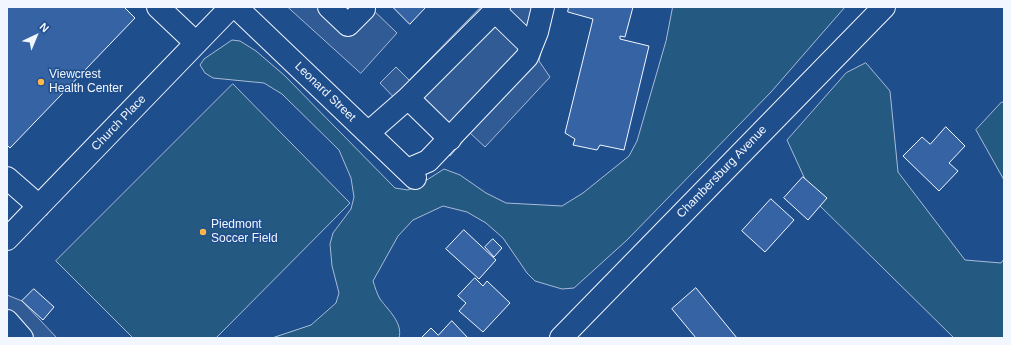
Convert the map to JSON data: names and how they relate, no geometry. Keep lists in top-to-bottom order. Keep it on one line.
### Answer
{"streets":{"street":["Leonard Street","Church Place","Chambersburg Avenue"]},"places":["Viewcrest Health Center","Piedmont Soccer Field"],"north":"top right"}
